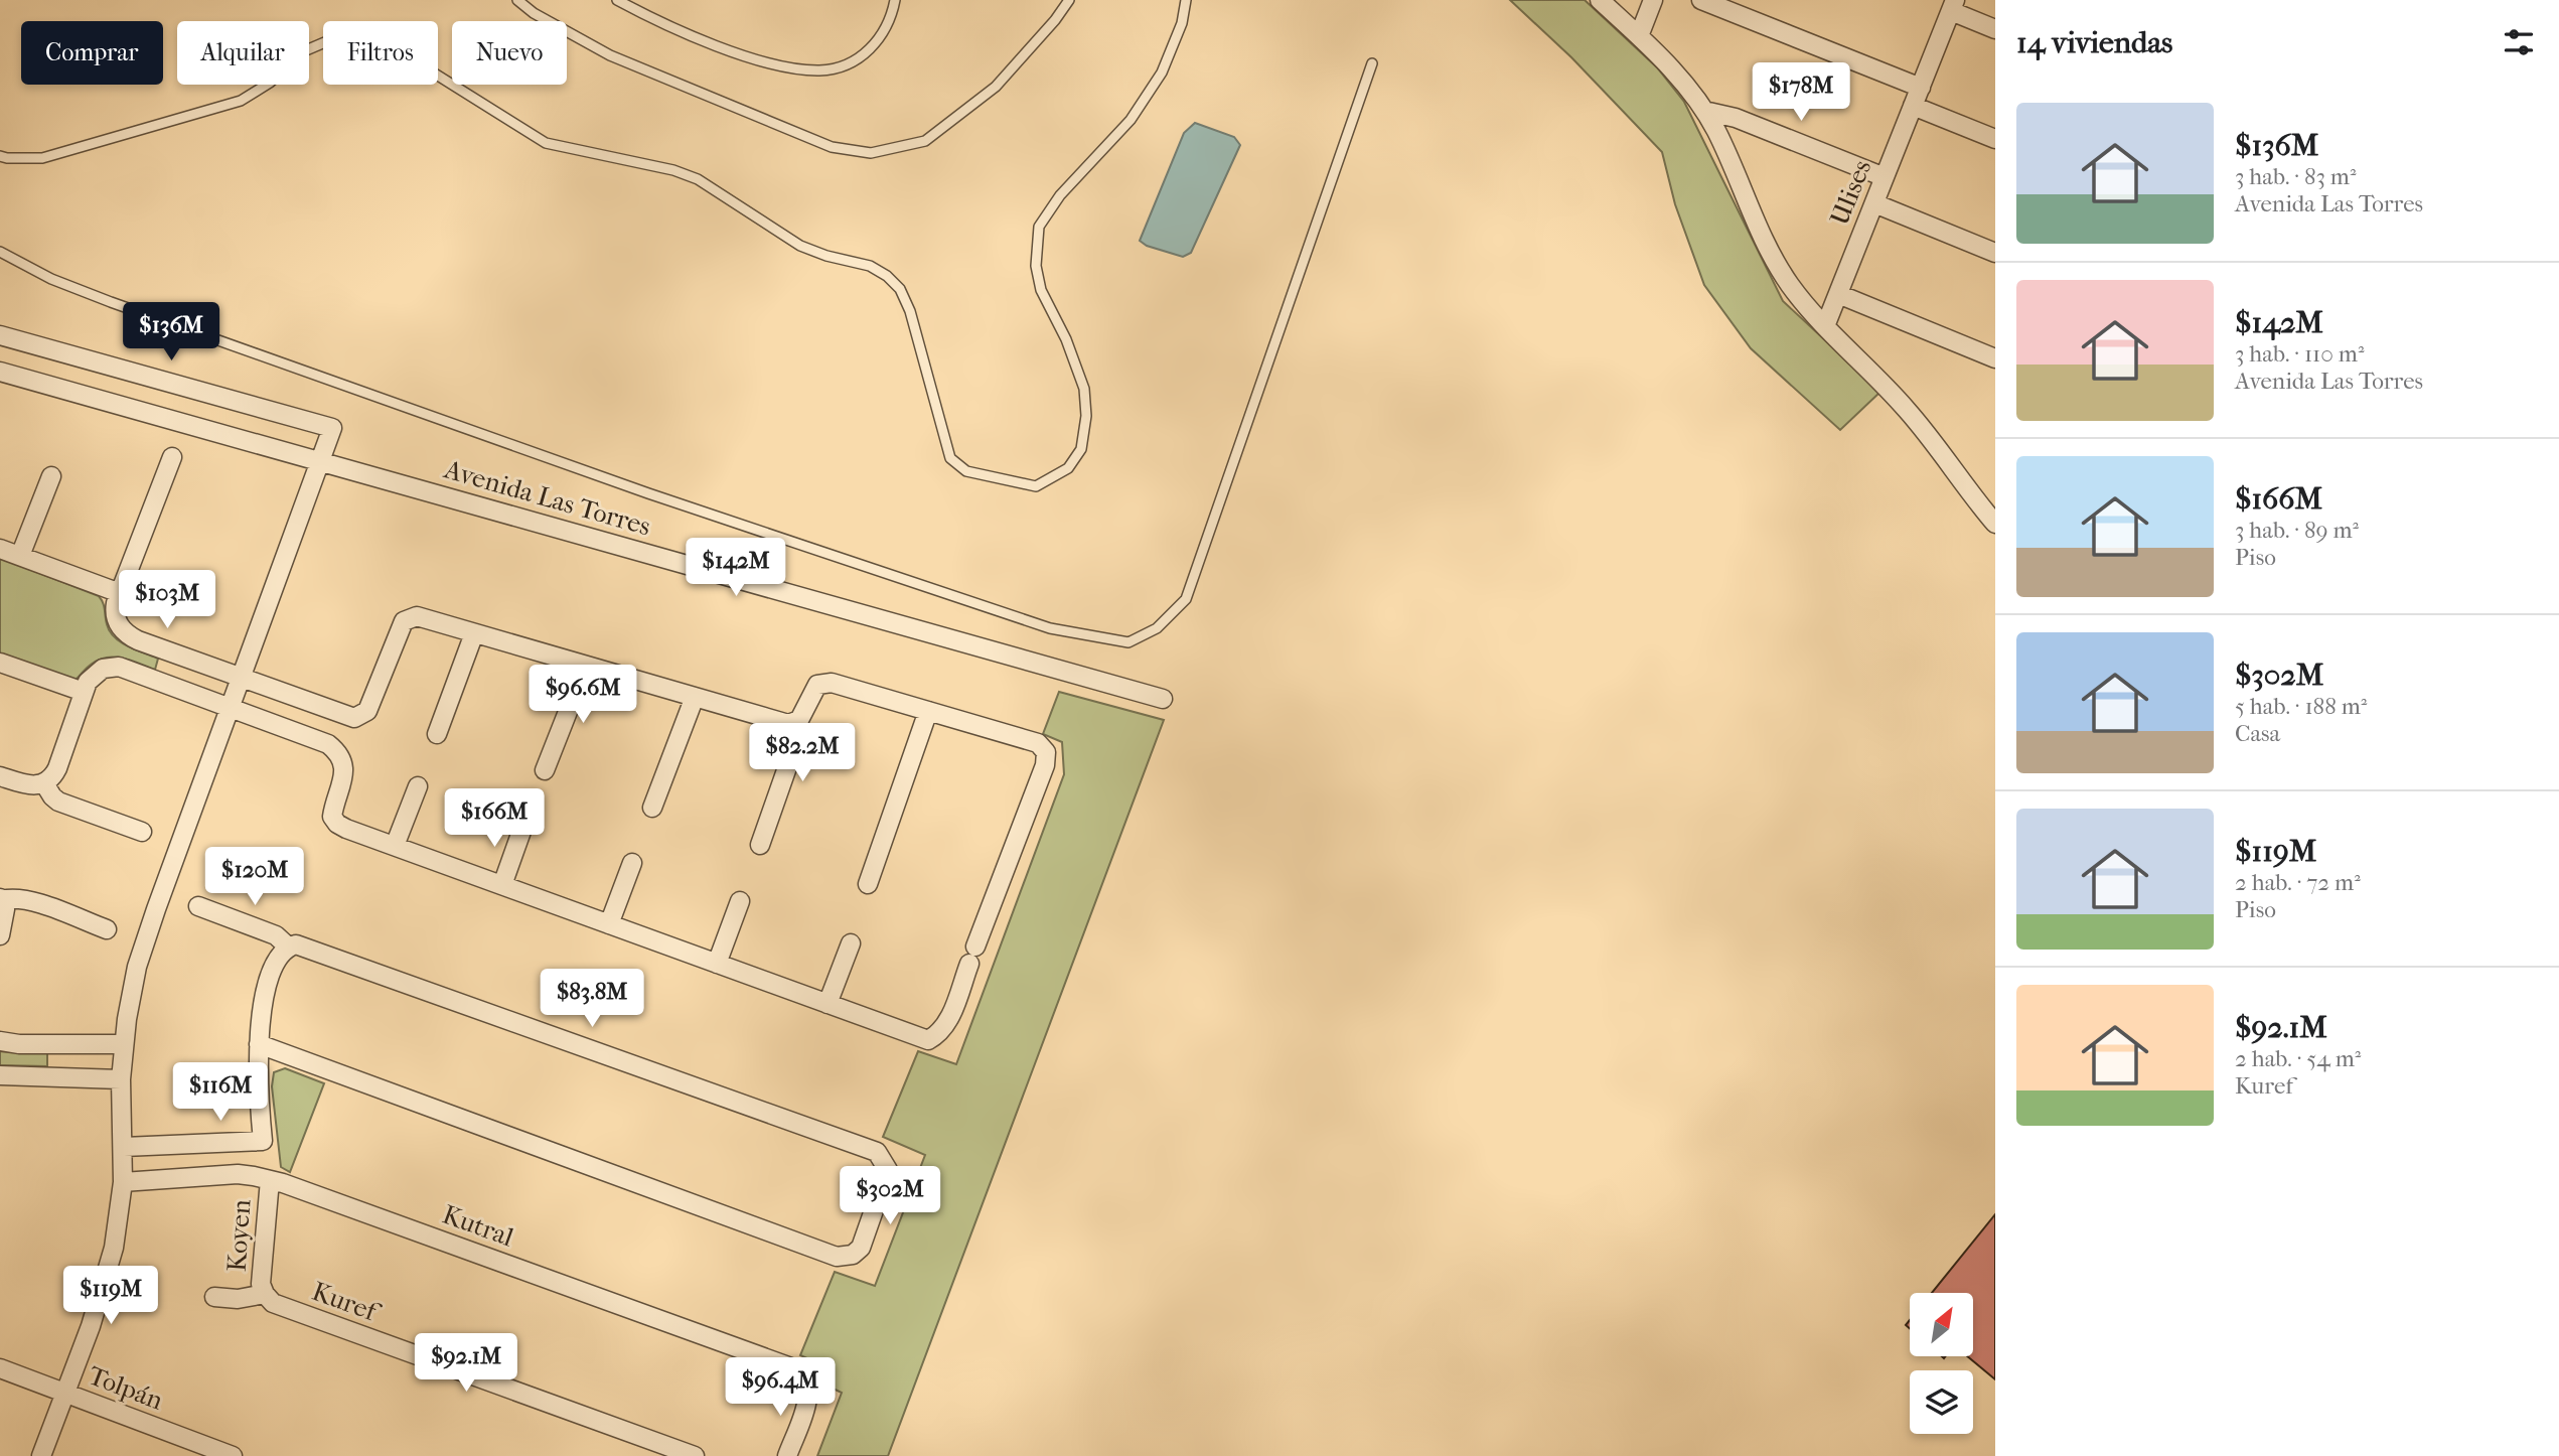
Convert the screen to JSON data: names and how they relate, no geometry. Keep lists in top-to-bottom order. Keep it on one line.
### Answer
{"streets":{"street":["Ulises","Avenida Las Torres","Kutral","Koyen","Kuref","Tolpán"]},"crossings":[["Kutral","Koyen"],["Koyen","Kuref"]],"north":"top right","page":{"heading":"14 viviendas","chip":["Comprar","Alquilar","Filtros","Nuevo"],"price":["$178M","$136M","$142M","$103M","$96.6M","$82.2M","$166M","$120M","$83.8M","$116M","$302M","$119M","$92.1M","$96.4M"],"list":[{"name":"$136M","note":"3 hab. · 83 m² · Avenida Las Torres"},{"name":"$142M","note":"3 hab. · 110 m² · Avenida Las Torres"},{"name":"$166M","note":"3 hab. · 89 m² · Piso"},{"name":"$302M","note":"5 hab. · 188 m² · Casa"},{"name":"$119M","note":"2 hab. · 72 m² · Piso"},{"name":"$92.1M","note":"2 hab. · 54 m² · Kuref"}]}}
